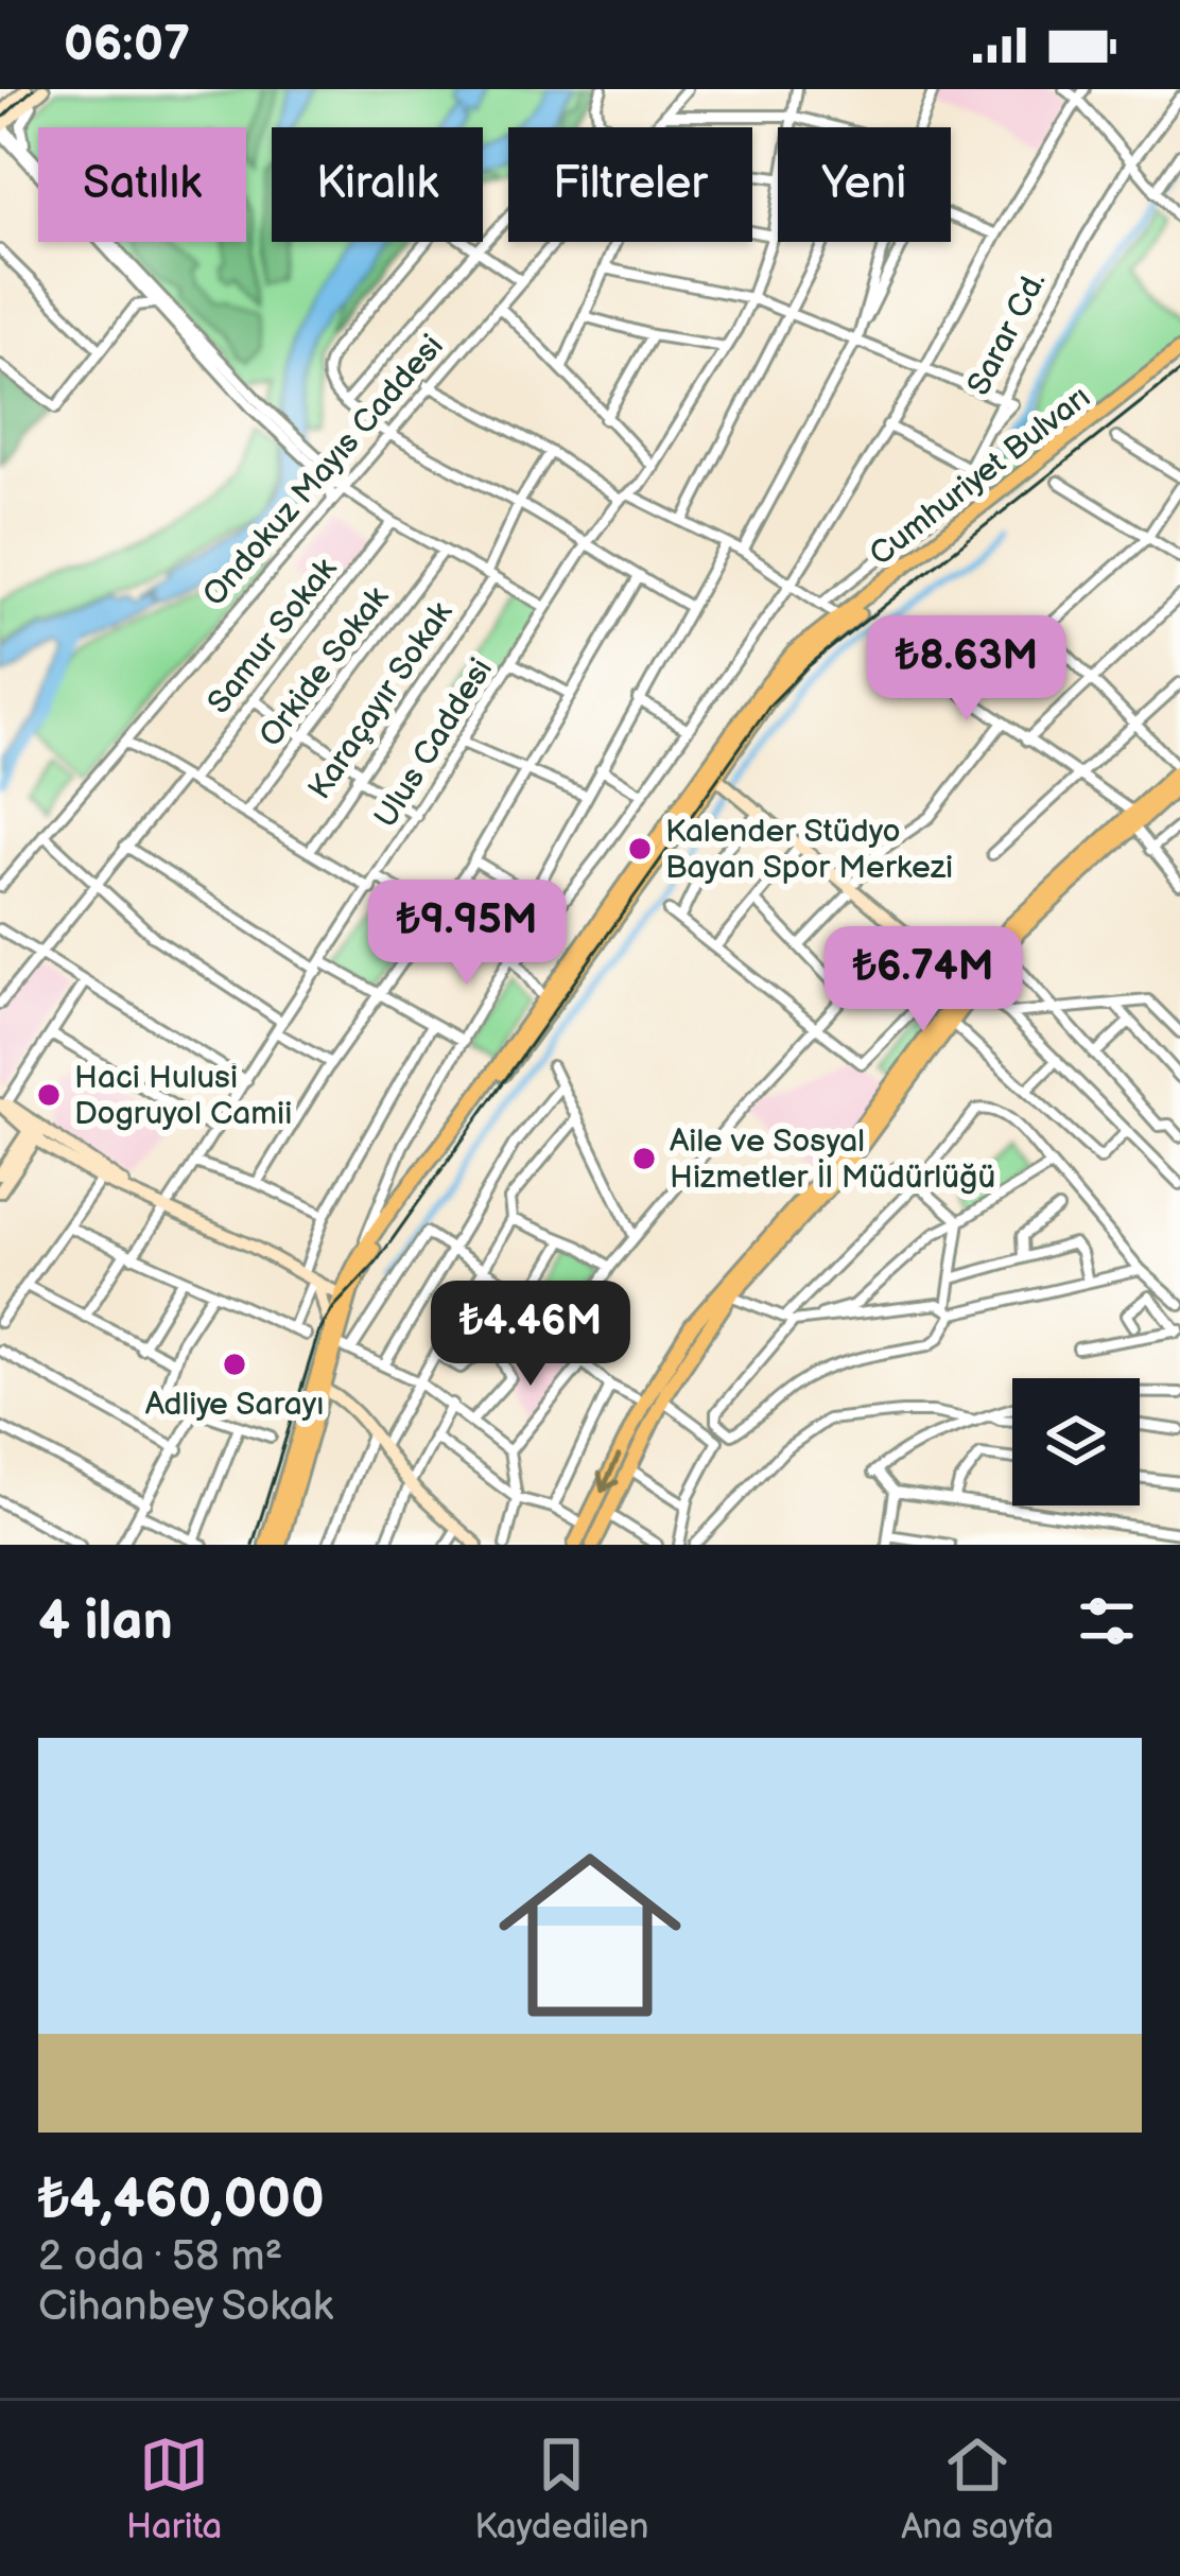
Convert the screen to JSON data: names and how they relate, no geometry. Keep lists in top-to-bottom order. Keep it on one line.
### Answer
{"streets":{"main road":["Cumhuriyet Bulvarı"],"street":["Sarar Cd.","Ondokuz Mayıs Caddesi","Samur Sokak","Orkide Sokak","Karaçayır Sokak","Ulus Caddesi"]},"places":["Kalender Stüdyo Bayan Spor Merkezi","Haci Hulusi Dogruyol Camii","Aile ve Sosyal Hizmetler İl Müdürlüğü","Adliye Sarayı"],"page":{"status":"06:07","chip":["Satılık","Kiralık","Filtreler","Yeni"],"price":["₺8.63M","₺9.95M","₺6.74M","₺4.46M"],"heading":"4 ilan","list":[{"name":"₺4,460,000","note":"2 oda · 58 m² · Cihanbey Sokak"}],"tabs":["Harita","Kaydedilen","Ana sayfa"]}}
